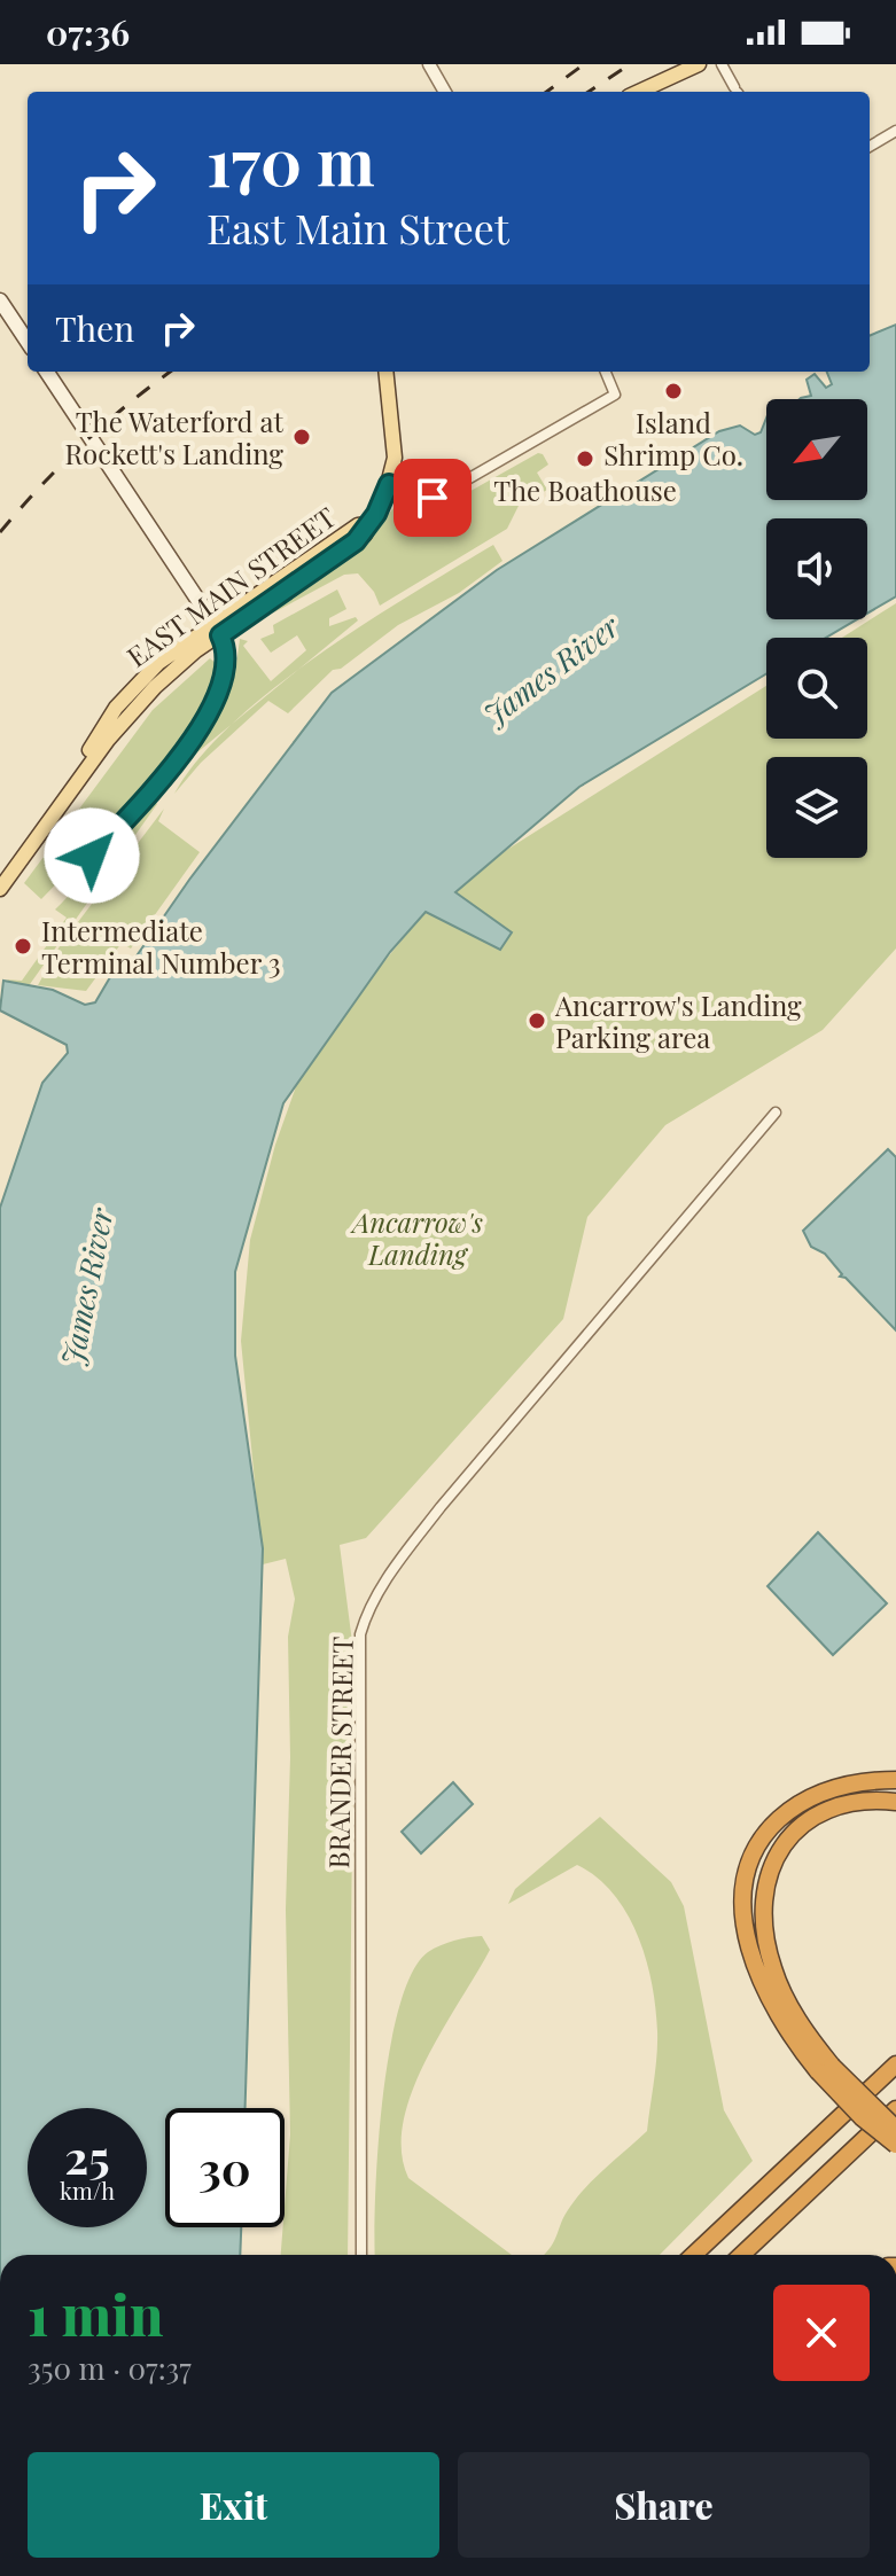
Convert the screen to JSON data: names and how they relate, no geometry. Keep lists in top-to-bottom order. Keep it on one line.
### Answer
{"streets":{"main road":["EAST MAIN STREET"],"street":["BRANDER STREET"]},"water":["James River"],"parks":["Ancarrow's Landing"],"places":["Island Shrimp Co.","The Waterford at Rockett's Landing","The Boathouse","Intermediate Terminal Number 3","Ancarrow's Landing Parking area"],"north":"bottom left","page":{"status":"07:36","turn":["170 m","East Main Street"],"then":"Then","speed":"25 km/h","limit":"30","heading":["1 min","350 m · 07:37"],"buttons":["Exit","Share"]}}
